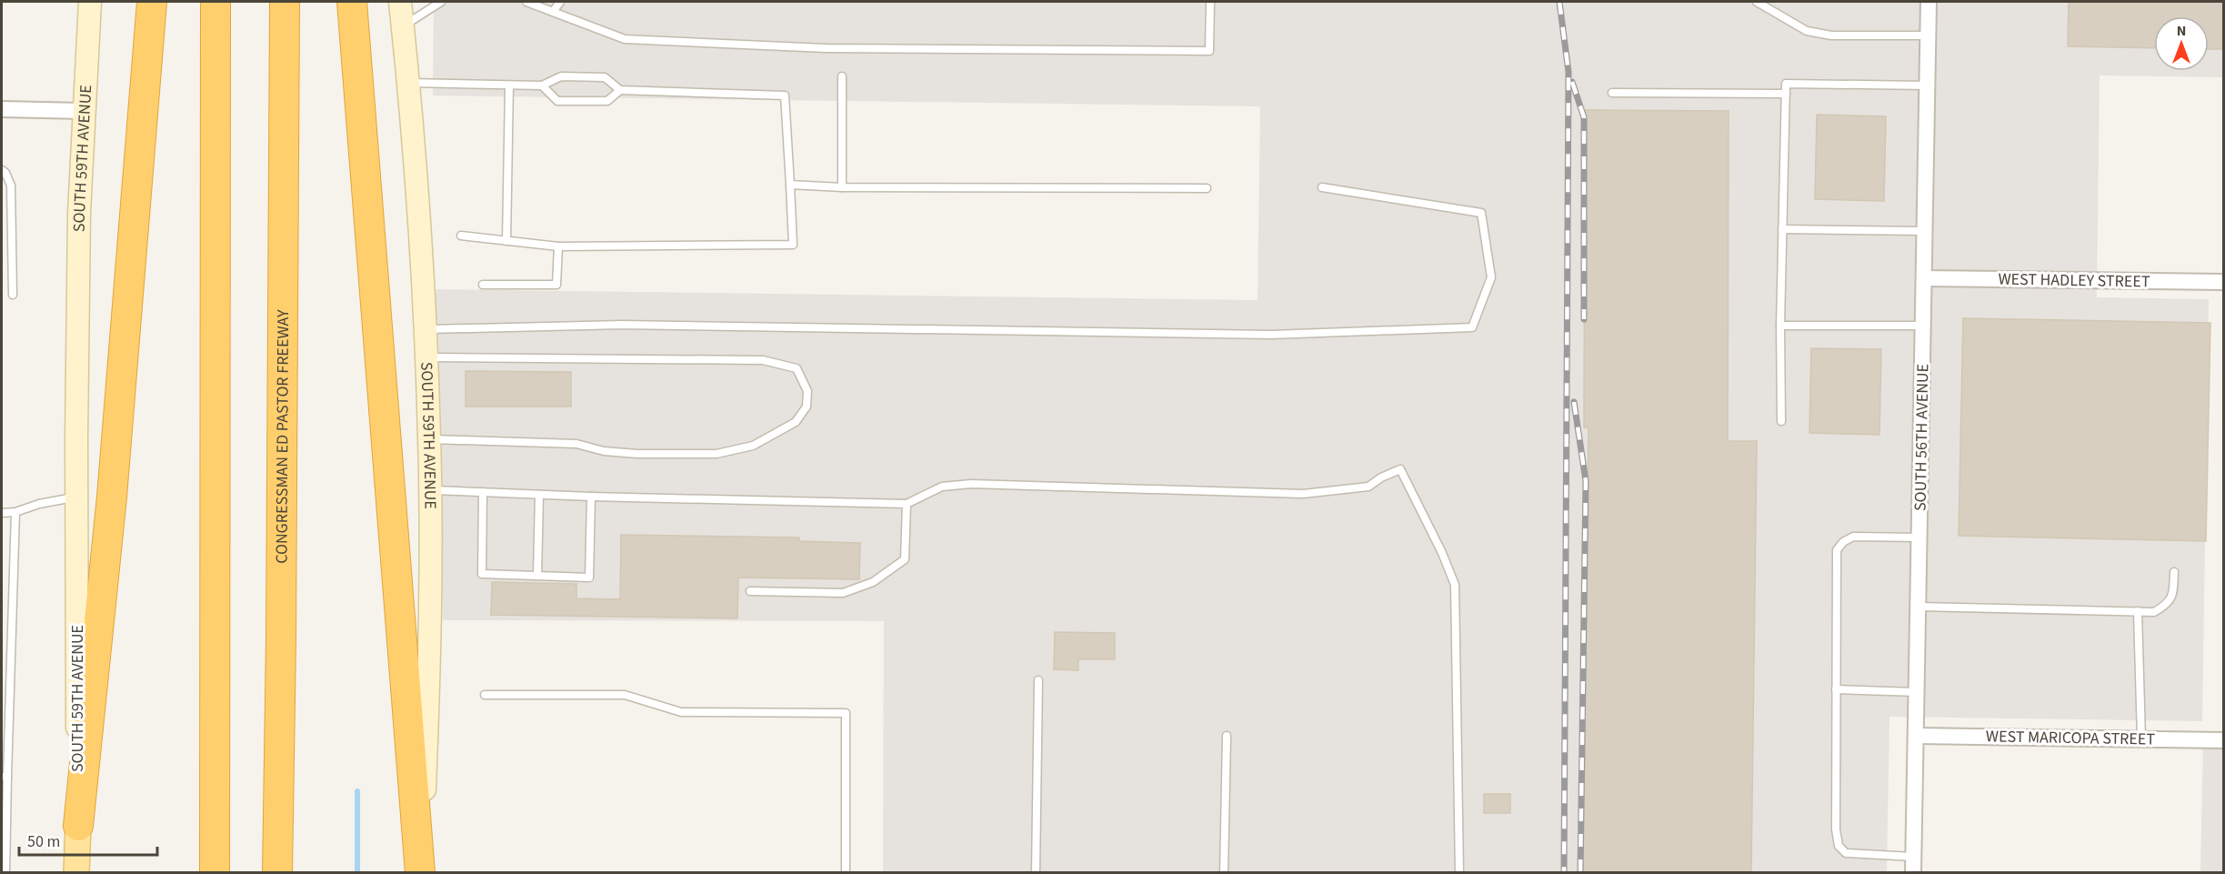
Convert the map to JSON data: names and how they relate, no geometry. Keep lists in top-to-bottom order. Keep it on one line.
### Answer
{"streets":{"highway":["CONGRESSMAN ED PASTOR FREEWAY"],"main road":["SOUTH 59TH AVENUE"],"street":["WEST HADLEY STREET","SOUTH 56TH AVENUE","WEST MARICOPA STREET"]},"crossings":[["WEST HADLEY STREET","SOUTH 56TH AVENUE"],["SOUTH 56TH AVENUE","WEST MARICOPA STREET"]],"scale_bar":"50 m","north":"top"}
